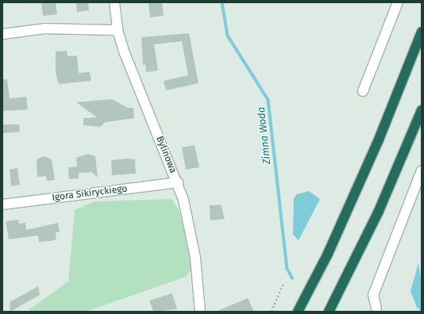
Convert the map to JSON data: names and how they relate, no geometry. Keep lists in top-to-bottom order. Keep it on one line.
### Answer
{"streets":{"street":["Bylinowa","Igora Sikiryckiego"]},"crossings":[["Bylinowa","Igora Sikiryckiego"]],"water":["Zimna Woda"]}
